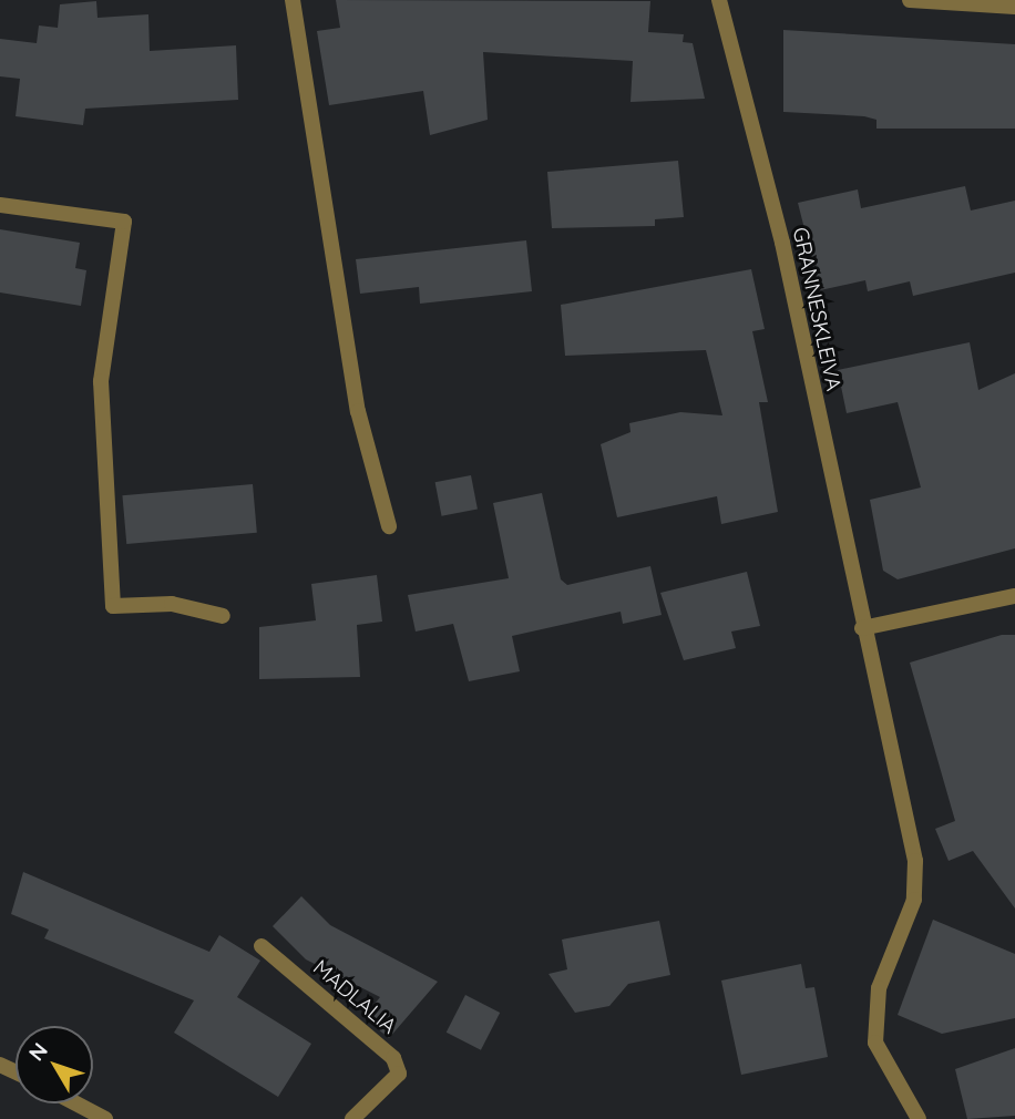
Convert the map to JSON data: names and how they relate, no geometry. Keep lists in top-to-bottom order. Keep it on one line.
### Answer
{"streets":{"street":["GRANNESKLEIVA","MADLALIA"]},"north":"top left"}
